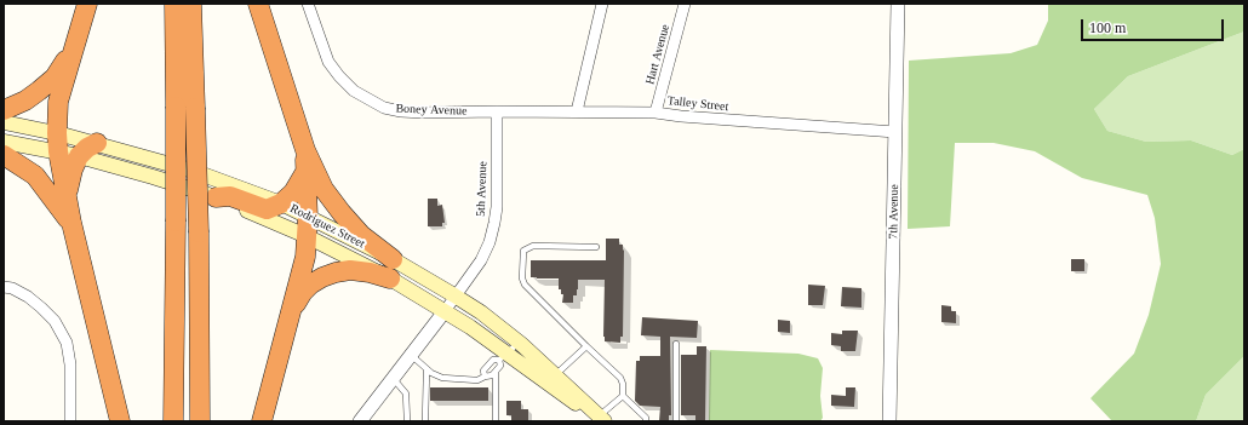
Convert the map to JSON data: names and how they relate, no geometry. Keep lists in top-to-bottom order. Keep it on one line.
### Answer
{"streets":{"main road":["Rodriguez Street"],"street":["Hart Avenue","Talley Street","Boney Avenue","5th Avenue","7th Avenue"]},"crossings":[["Hart Avenue","Talley Street"],["Talley Street","Boney Avenue"],["Talley Street","5th Avenue"],["Talley Street","7th Avenue"],["Boney Avenue","5th Avenue"],["5th Avenue","Rodriguez Street"]],"scale_bar":"100 m"}
